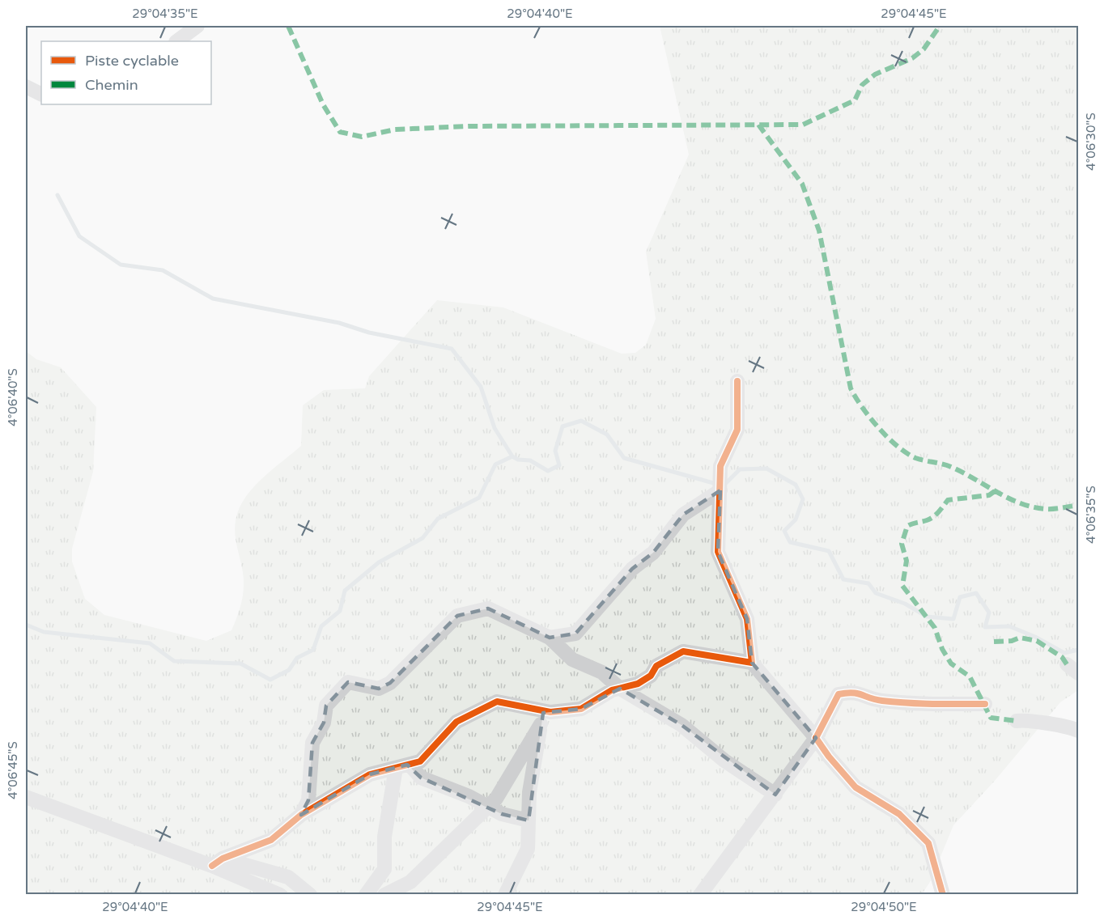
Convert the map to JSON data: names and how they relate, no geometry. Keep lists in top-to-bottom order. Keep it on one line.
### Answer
{"legend":["Piste cyclable","Chemin"],"coordinates":["29°04'35\"E","29°04'40\"E","29°04'45\"E","4°06'30\"S","4°06'40\"S","4°06'35\"S","4°06'45\"S","29°04'50\"E"]}
